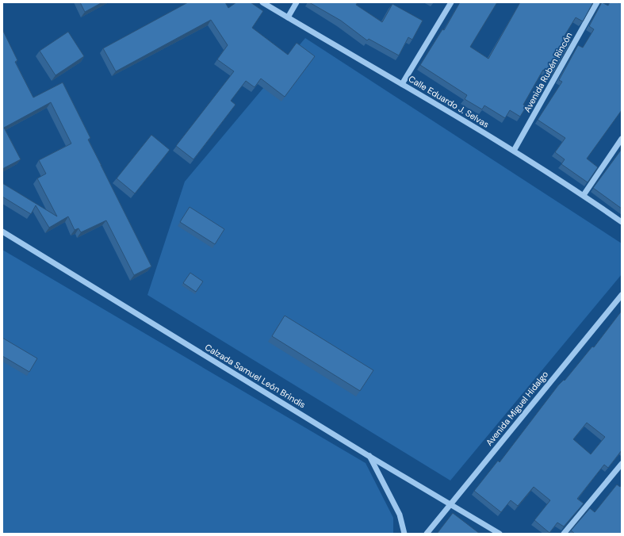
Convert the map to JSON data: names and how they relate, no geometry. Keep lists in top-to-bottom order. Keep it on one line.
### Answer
{"streets":{"street":["Avenida Rubén Rincón","Calle Eduardo J. Selvas","Calzada Samuel León Brindis","Avenida Miguel Hidalgo"]},"crossings":[["Avenida Rubén Rincón","Calle Eduardo J. Selvas"],["Calzada Samuel León Brindis","Avenida Miguel Hidalgo"]]}
